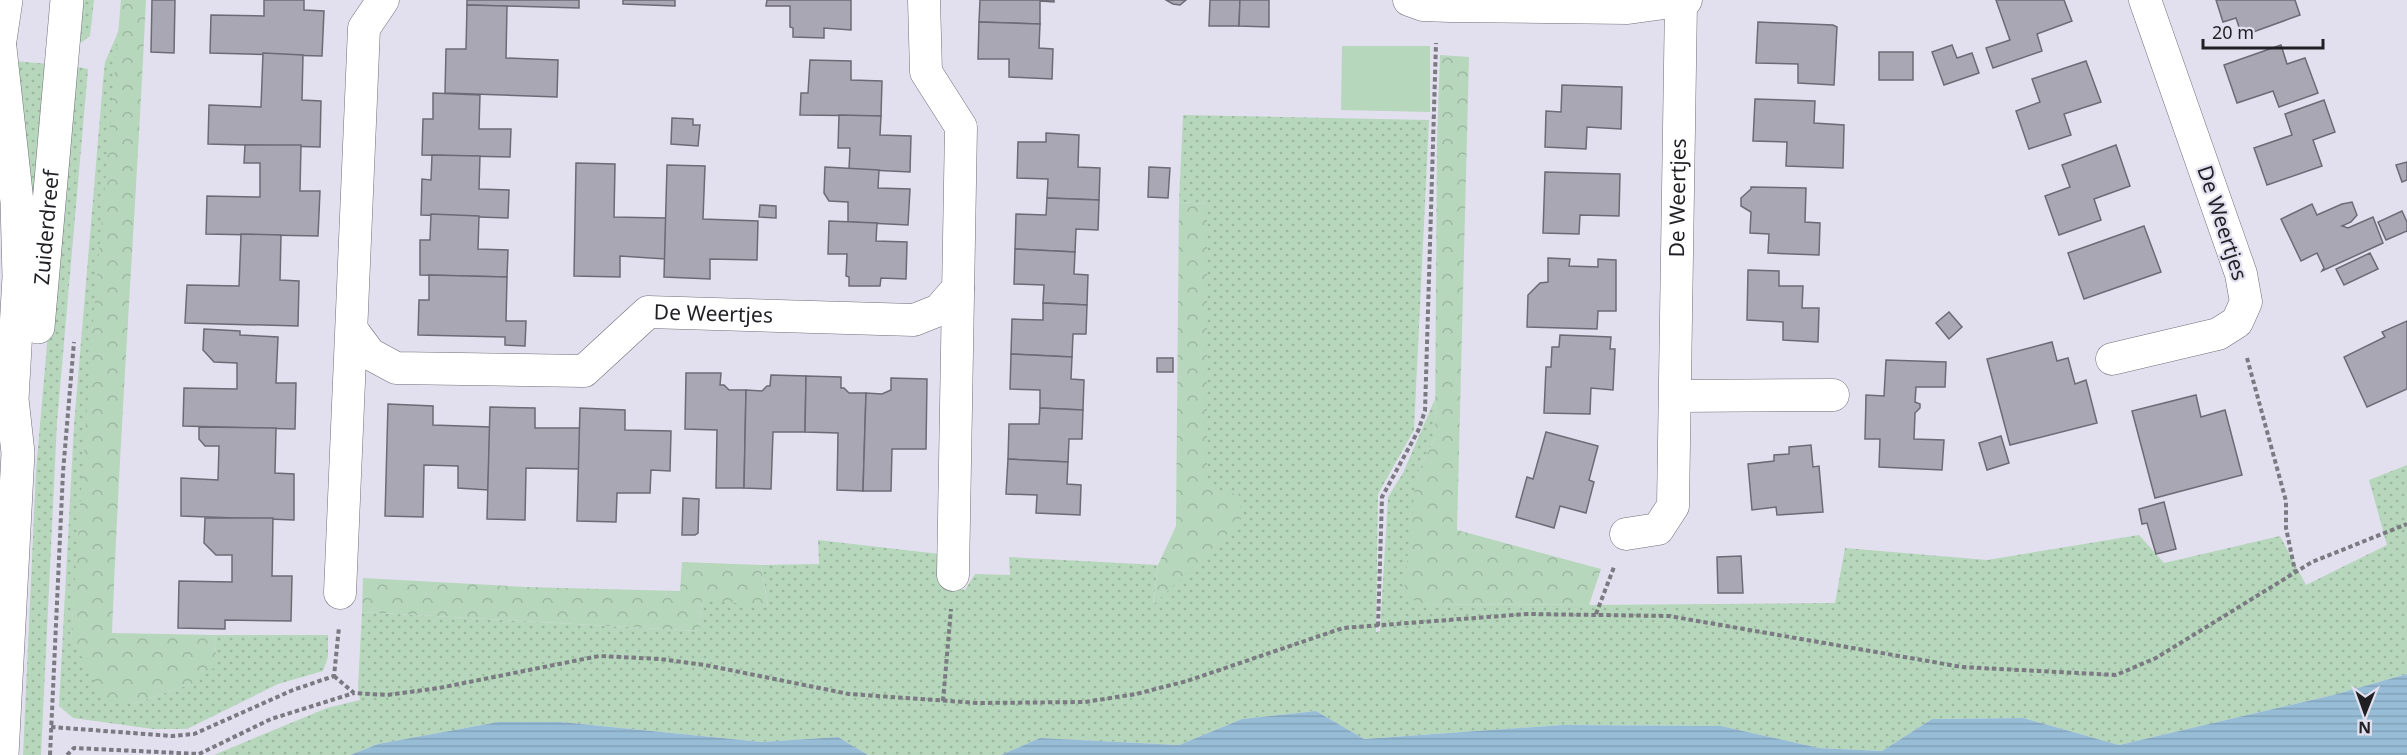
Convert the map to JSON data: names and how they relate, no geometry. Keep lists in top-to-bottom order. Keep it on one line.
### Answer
{"streets":{"street":["De Weertjes","Zuiderdreef"]},"scale_bar":"20 m","north":"bottom"}
